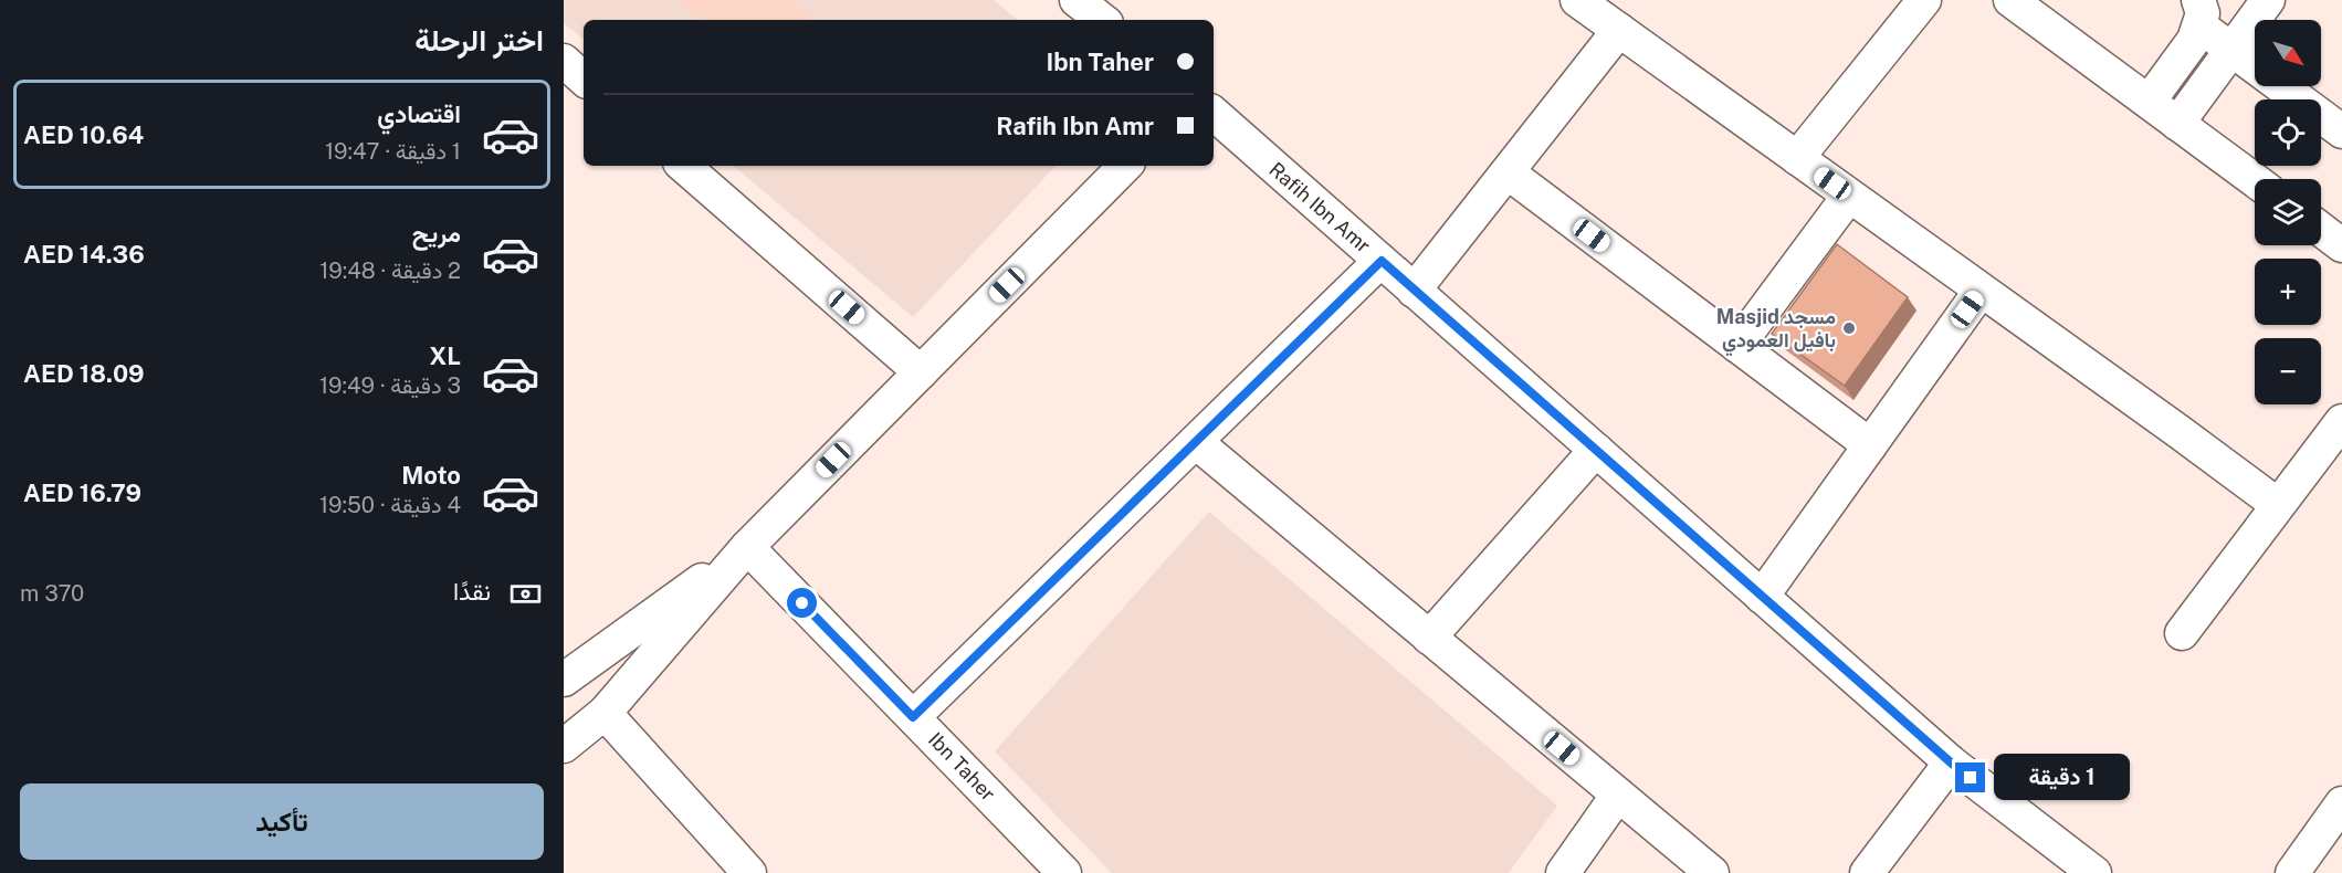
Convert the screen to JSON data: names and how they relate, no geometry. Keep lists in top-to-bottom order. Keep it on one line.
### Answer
{"streets":{"street":["Rafih Ibn Amr","Ibn Taher"]},"places":["Masjid مسجد بافيل العمودي"],"north":"bottom right","page":{"heading":"اختر الرحلة","map_buttons":["+","−"],"banner":["Ibn Taher","Rafih Ibn Amr"],"list":[{"name":"اقتصادي","note":"1 دقيقة · 19:47","value":"AED 10.64"},{"name":"مريح","note":"2 دقيقة · 19:48","value":"AED 14.36"},{"name":"XL","note":"3 دقيقة · 19:49","value":"AED 18.09"},{"name":"Moto","note":"4 دقيقة · 19:50","value":"AED 16.79"}],"pay":["نقدًا","370 m"],"bubble":"1 دقيقة","buttons":"تأكيد"}}
